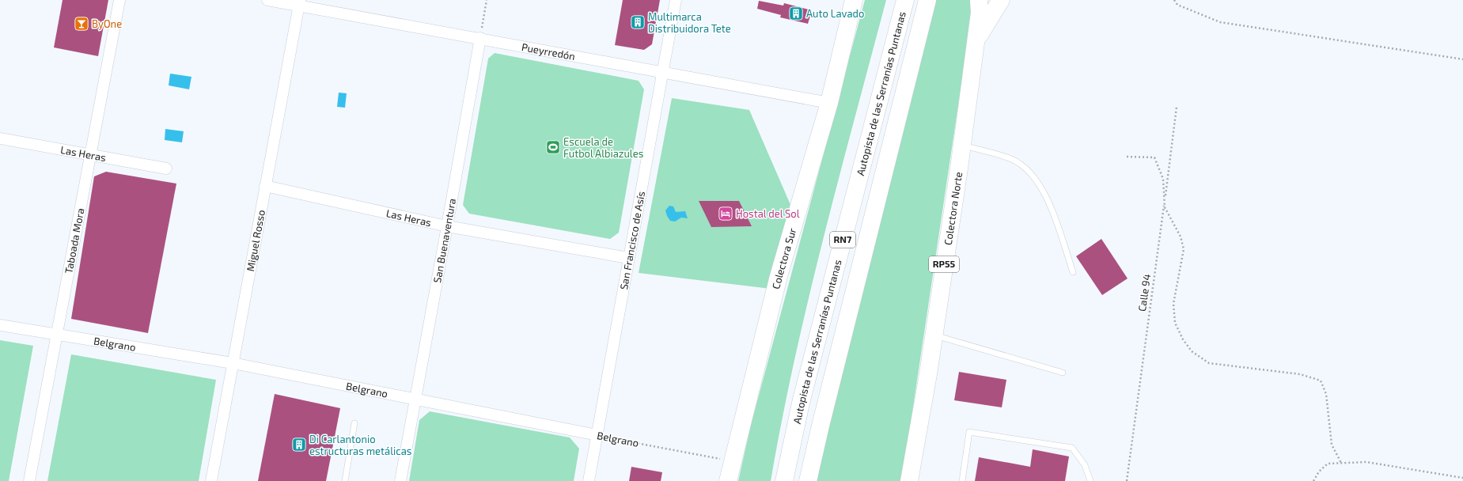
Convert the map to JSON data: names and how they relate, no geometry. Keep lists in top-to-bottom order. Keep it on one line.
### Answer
{"streets":{"main road":["Autopista de las Serranías Puntanas","Colectora Norte","RN7","Colectora Sur","RP55"],"street":["Pueyrredón","Las Heras","Taboada Mora","Miguel Rosso","San Buenaventura","San Francisco de Asís","Belgrano"],"path":["Calle 94"]},"crossings":[["Pueyrredón","Miguel Rosso"],["Pueyrredón","San Buenaventura"],["Pueyrredón","San Francisco de Asís"],["Pueyrredón","Colectora Sur"],["Las Heras","Taboada Mora"],["Las Heras","Miguel Rosso"],["Las Heras","San Buenaventura"],["Las Heras","San Francisco de Asís"],["Taboada Mora","Belgrano"],["Miguel Rosso","Belgrano"],["San Buenaventura","Belgrano"],["San Francisco de Asís","Belgrano"],["Colectora Sur","Belgrano"]],"places":{"building":["Auto Lavado","Multimarca Distribuidora Tete","Di Carlantonio estructuras metálicas"],"bar":["ByOne"],"sports":["Escuela de Futbol Albiazules"],"hotel":["Hostal del Sol"]}}
